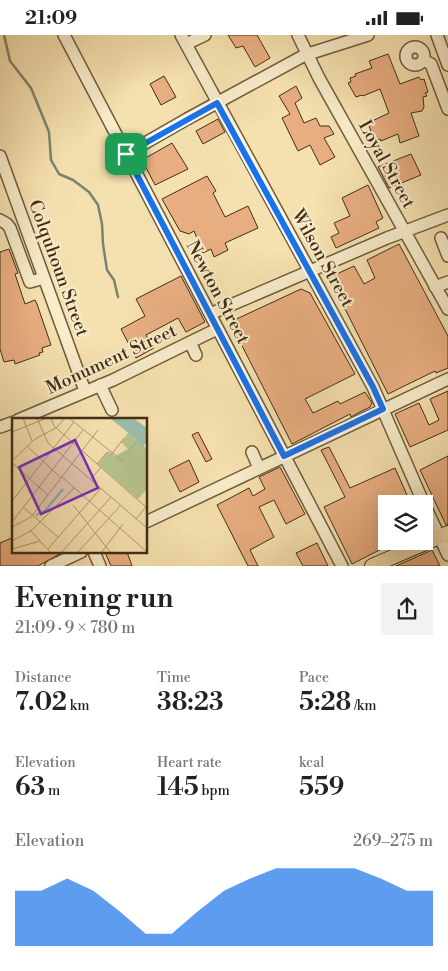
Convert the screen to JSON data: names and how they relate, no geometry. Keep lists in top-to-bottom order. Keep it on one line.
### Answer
{"streets":{"street":["Loyal Street","Wilson Street","Colquhoun Street","Newton Street","Monument Street"]},"crossings":[["Colquhoun Street","Monument Street"],["Newton Street","Monument Street"]],"page":{"status":"21:09","heading":["Evening run","21:09 · 9 × 780 m"],"stats":[["Distance","7.02 km"],["Time","38:23"],["Pace","5:28 /km"],["Elevation","63 m"],["Heart rate","145 bpm"],["kcal","559"]],"chart":["Elevation","269–275 m"]}}
